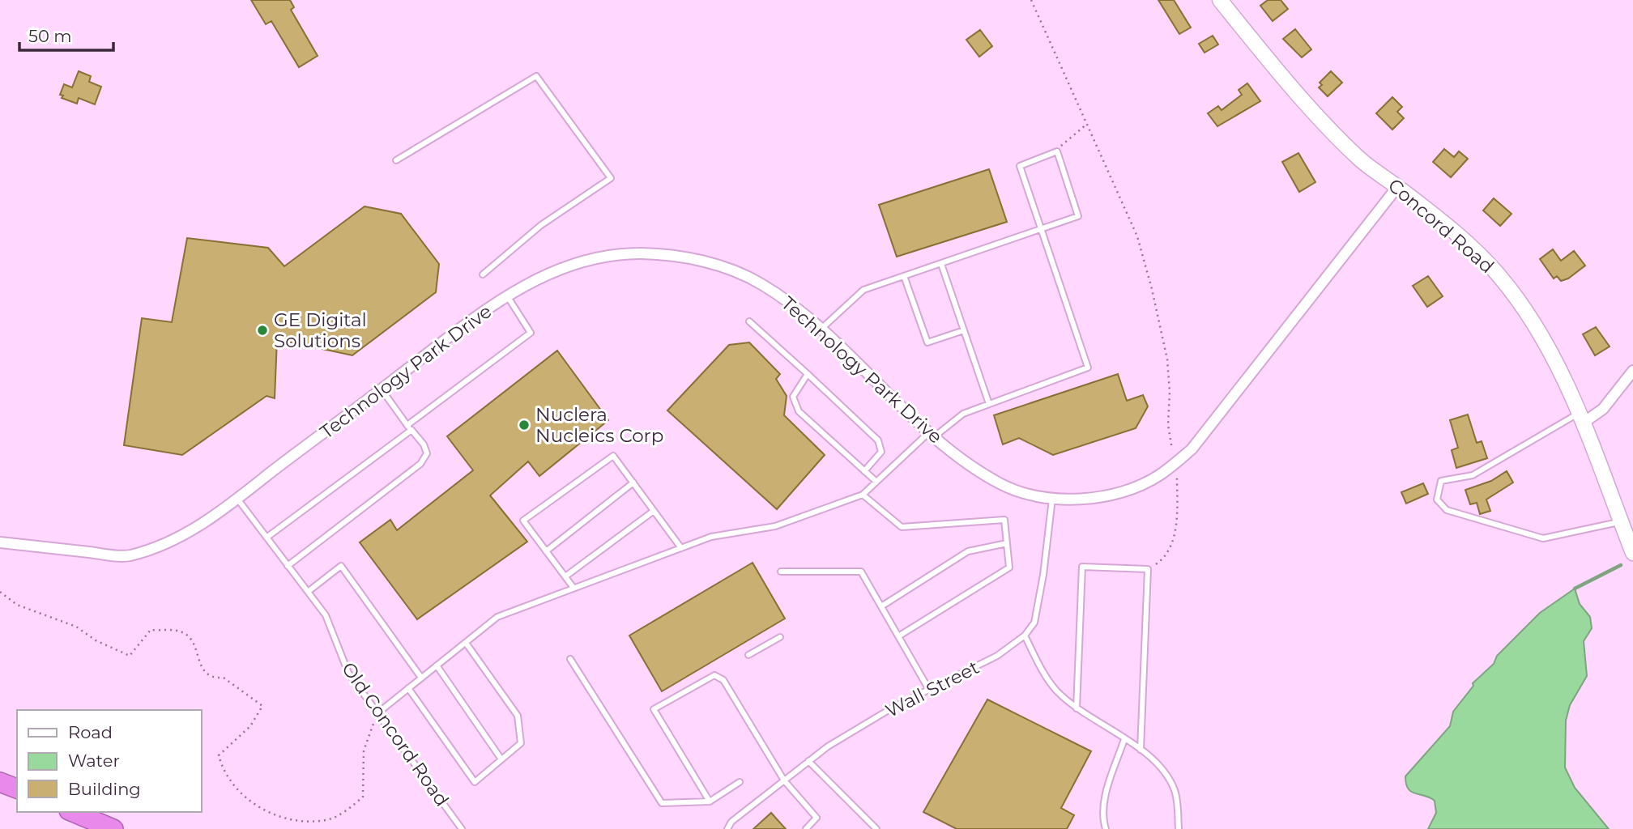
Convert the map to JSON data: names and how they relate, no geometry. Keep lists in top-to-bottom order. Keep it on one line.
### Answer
{"streets":{"main road":["Concord Road"],"street":["Technology Park Drive"],"lane":["Wall Street","Old Concord Road"]},"crossings":[["Concord Road","Technology Park Drive"],["Technology Park Drive","Wall Street"],["Technology Park Drive","Old Concord Road"]],"places":["GE Digital Solutions","Nuclera Nucleics Corp"],"legend":["Road","Water","Building"],"scale_bar":"50 m"}
